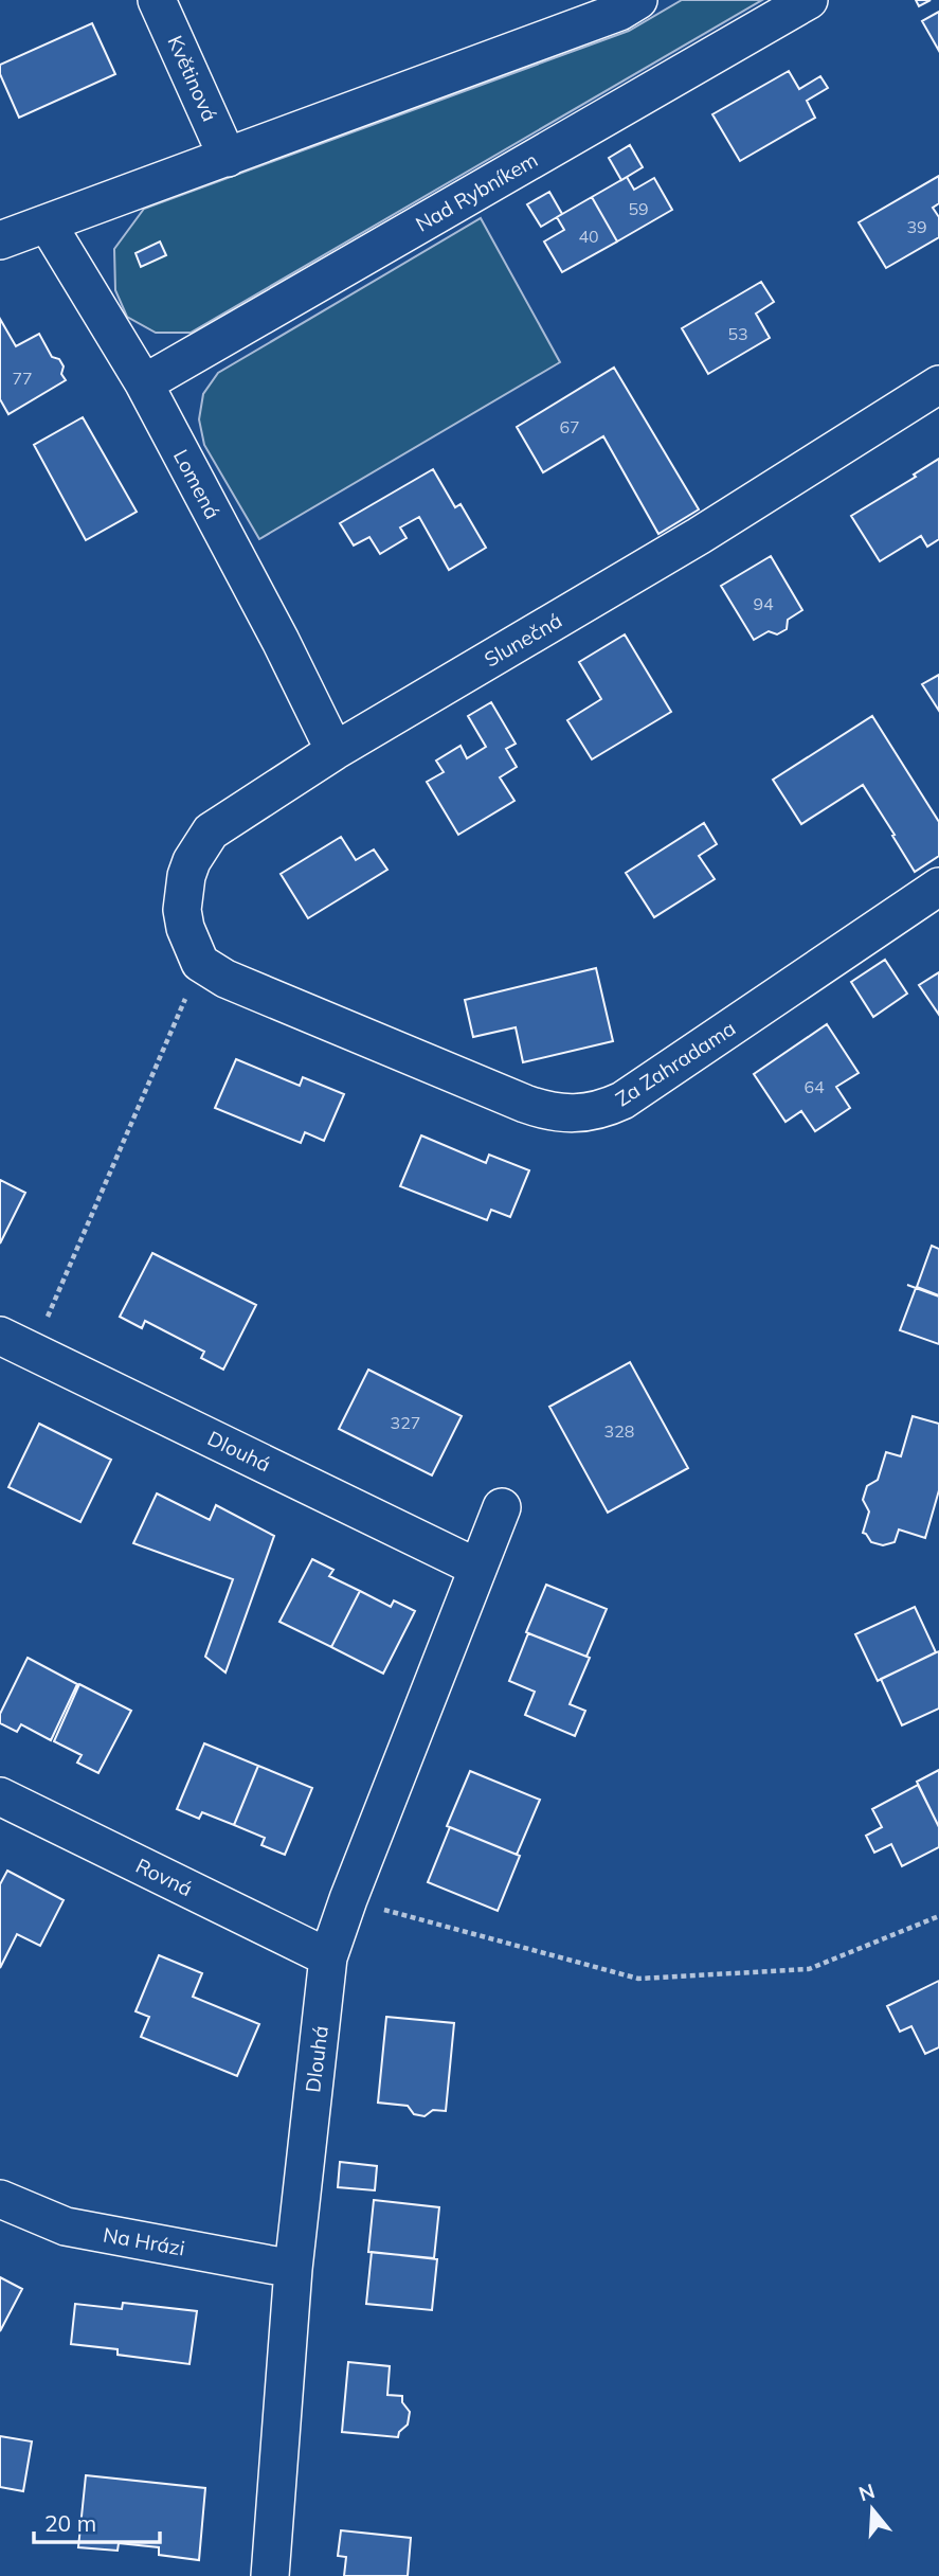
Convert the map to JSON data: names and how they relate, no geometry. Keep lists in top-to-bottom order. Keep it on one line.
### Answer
{"streets":{"street":["Květinová","Nad Rybníkem","Lomená","Slunečná","Za Zahradama","Dlouhá","Rovná","Na Hrázi"]},"crossings":[["Nad Rybníkem","Lomená"],["Lomená","Slunečná"],["Slunečná","Za Zahradama"],["Dlouhá","Rovná"],["Dlouhá","Na Hrázi"]],"house_numbers":["59","39","40","53","77","67","94","64","327","328"],"scale_bar":"20 m","north":"top"}
